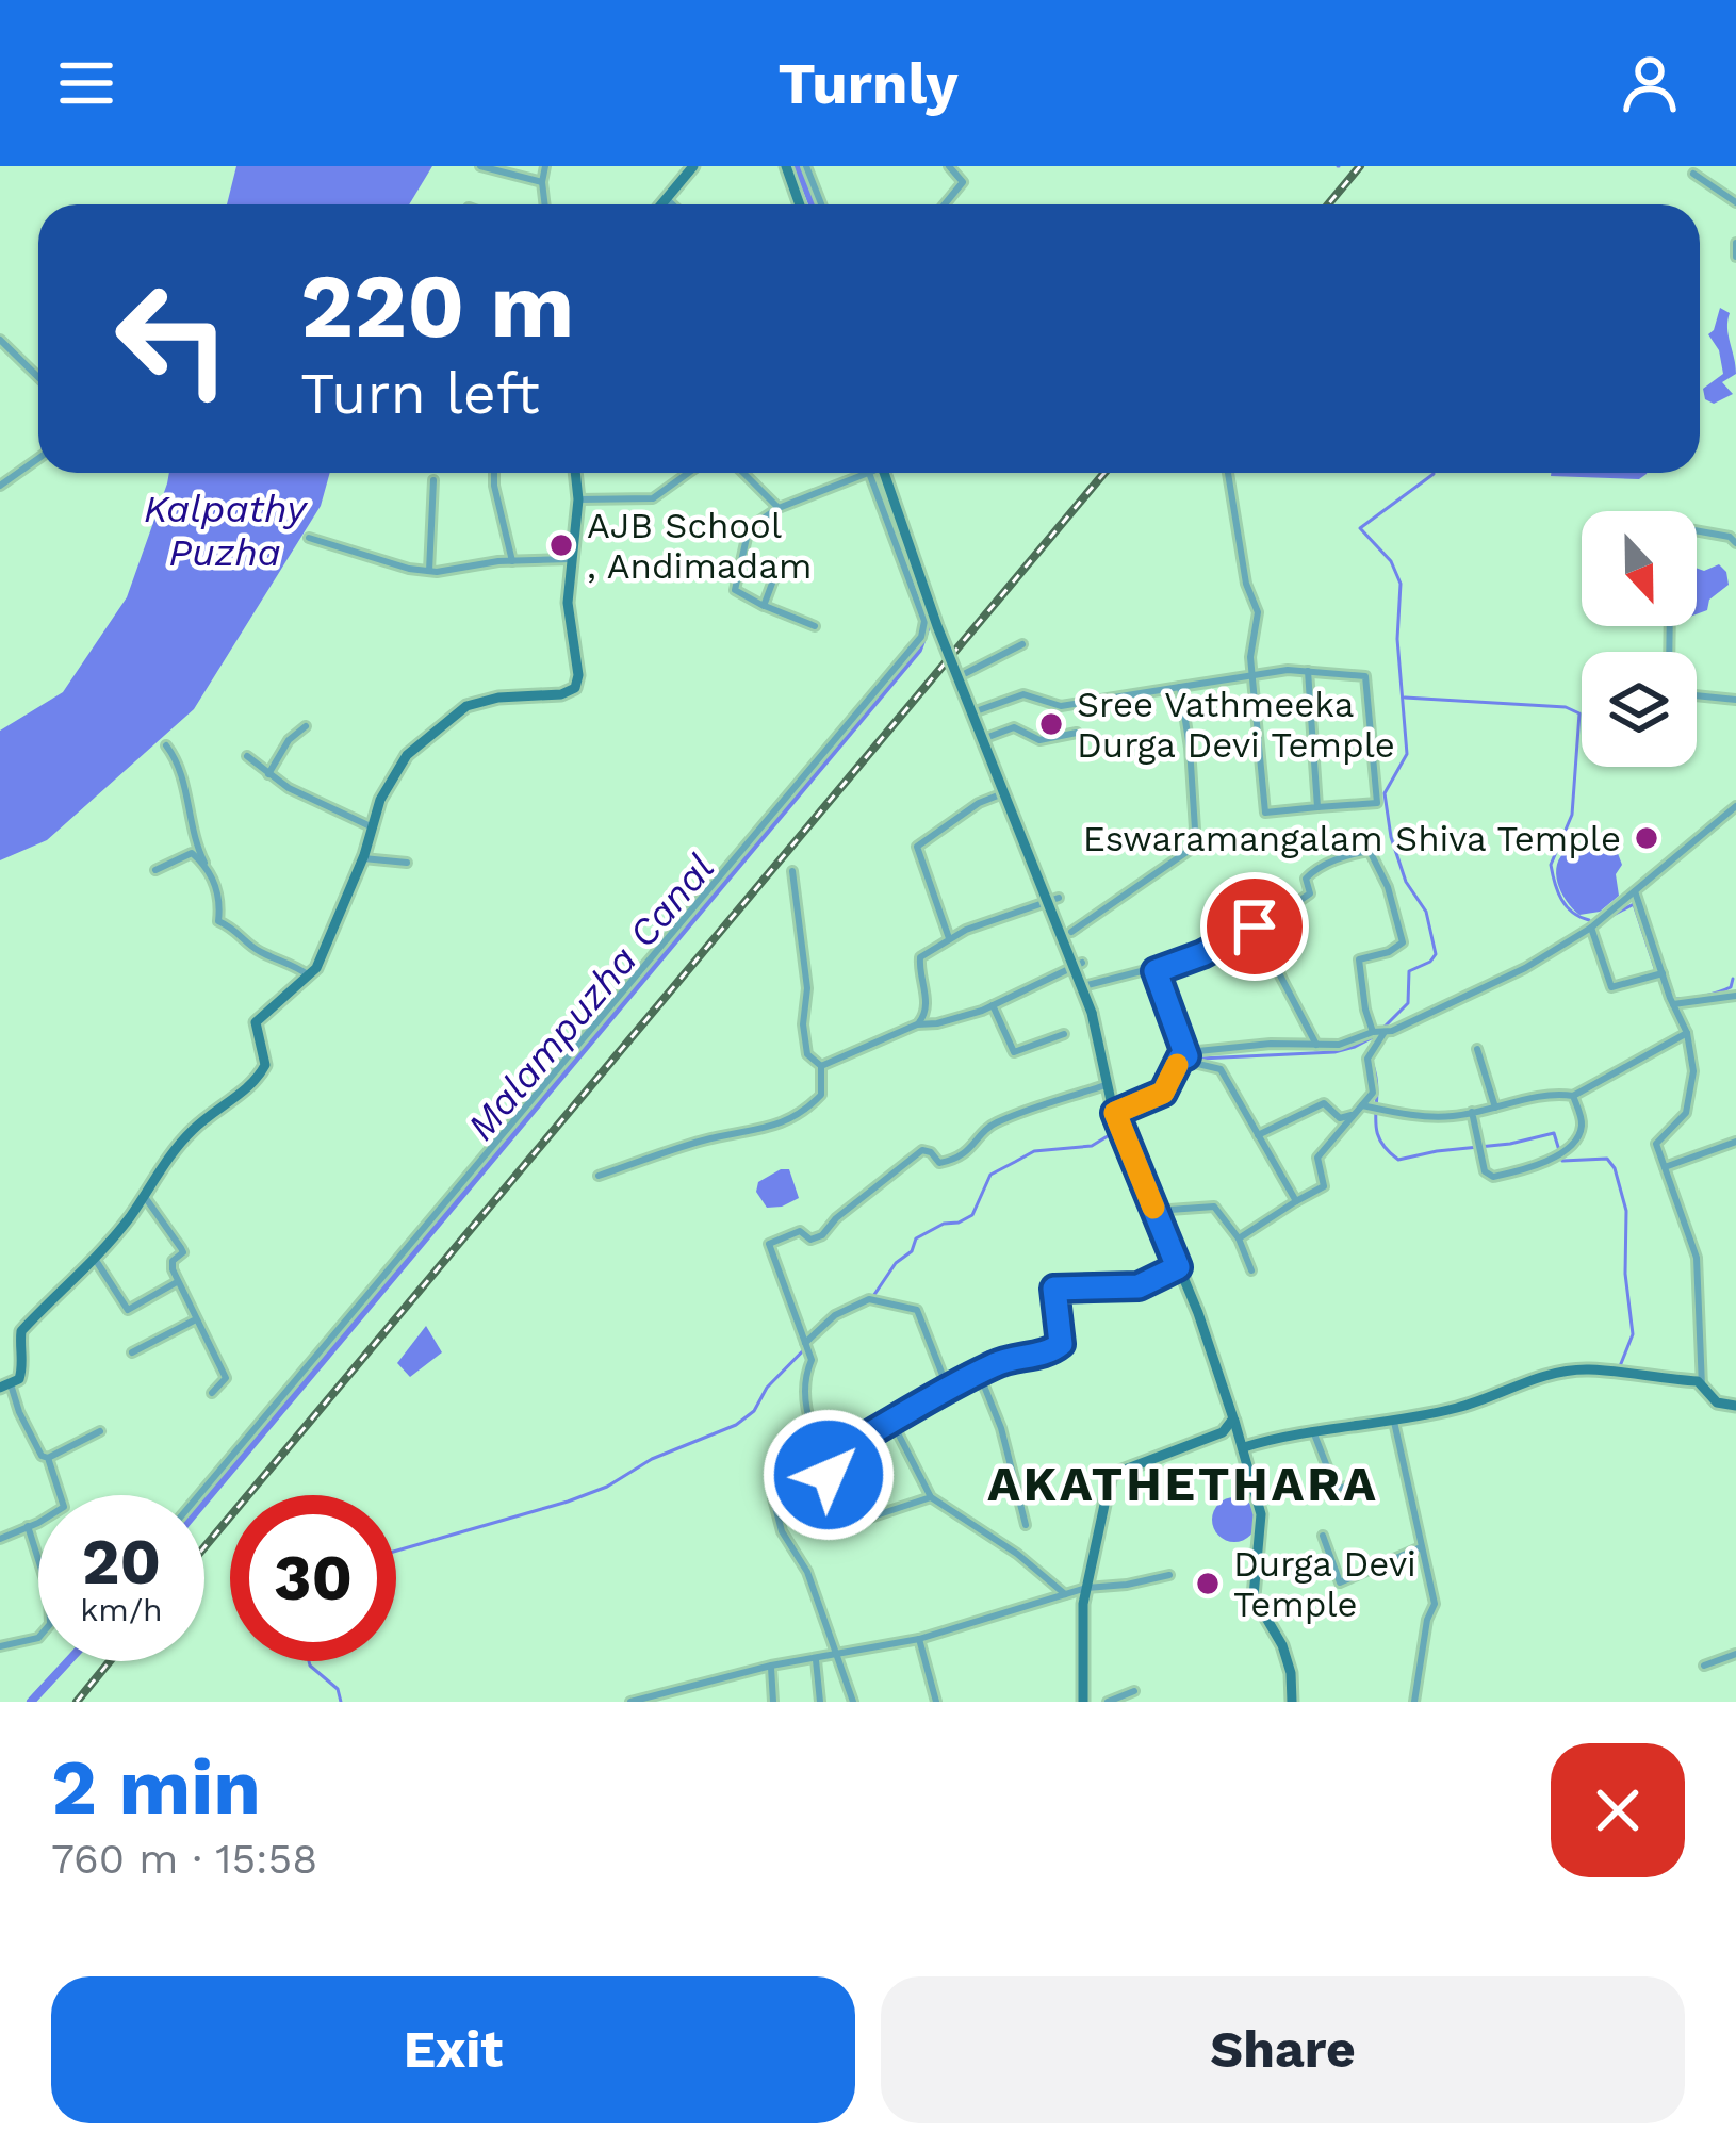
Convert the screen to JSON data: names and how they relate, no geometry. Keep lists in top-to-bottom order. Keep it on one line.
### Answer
{"districts":["AKATHETHARA"],"water":["Kalpathy Puzha","Malampuzha Canal"],"places":["AJB School , Andimadam","Sree Vathmeeka Durga Devi Temple","Eswaramangalam Shiva Temple","Durga Devi Temple"],"north":"bottom","page":{"header":"Turnly","turn":["220 m","Turn left"],"speed":"20 km/h","limit":"30","heading":["2 min","760 m · 15:58"],"buttons":["Exit","Share"]}}
